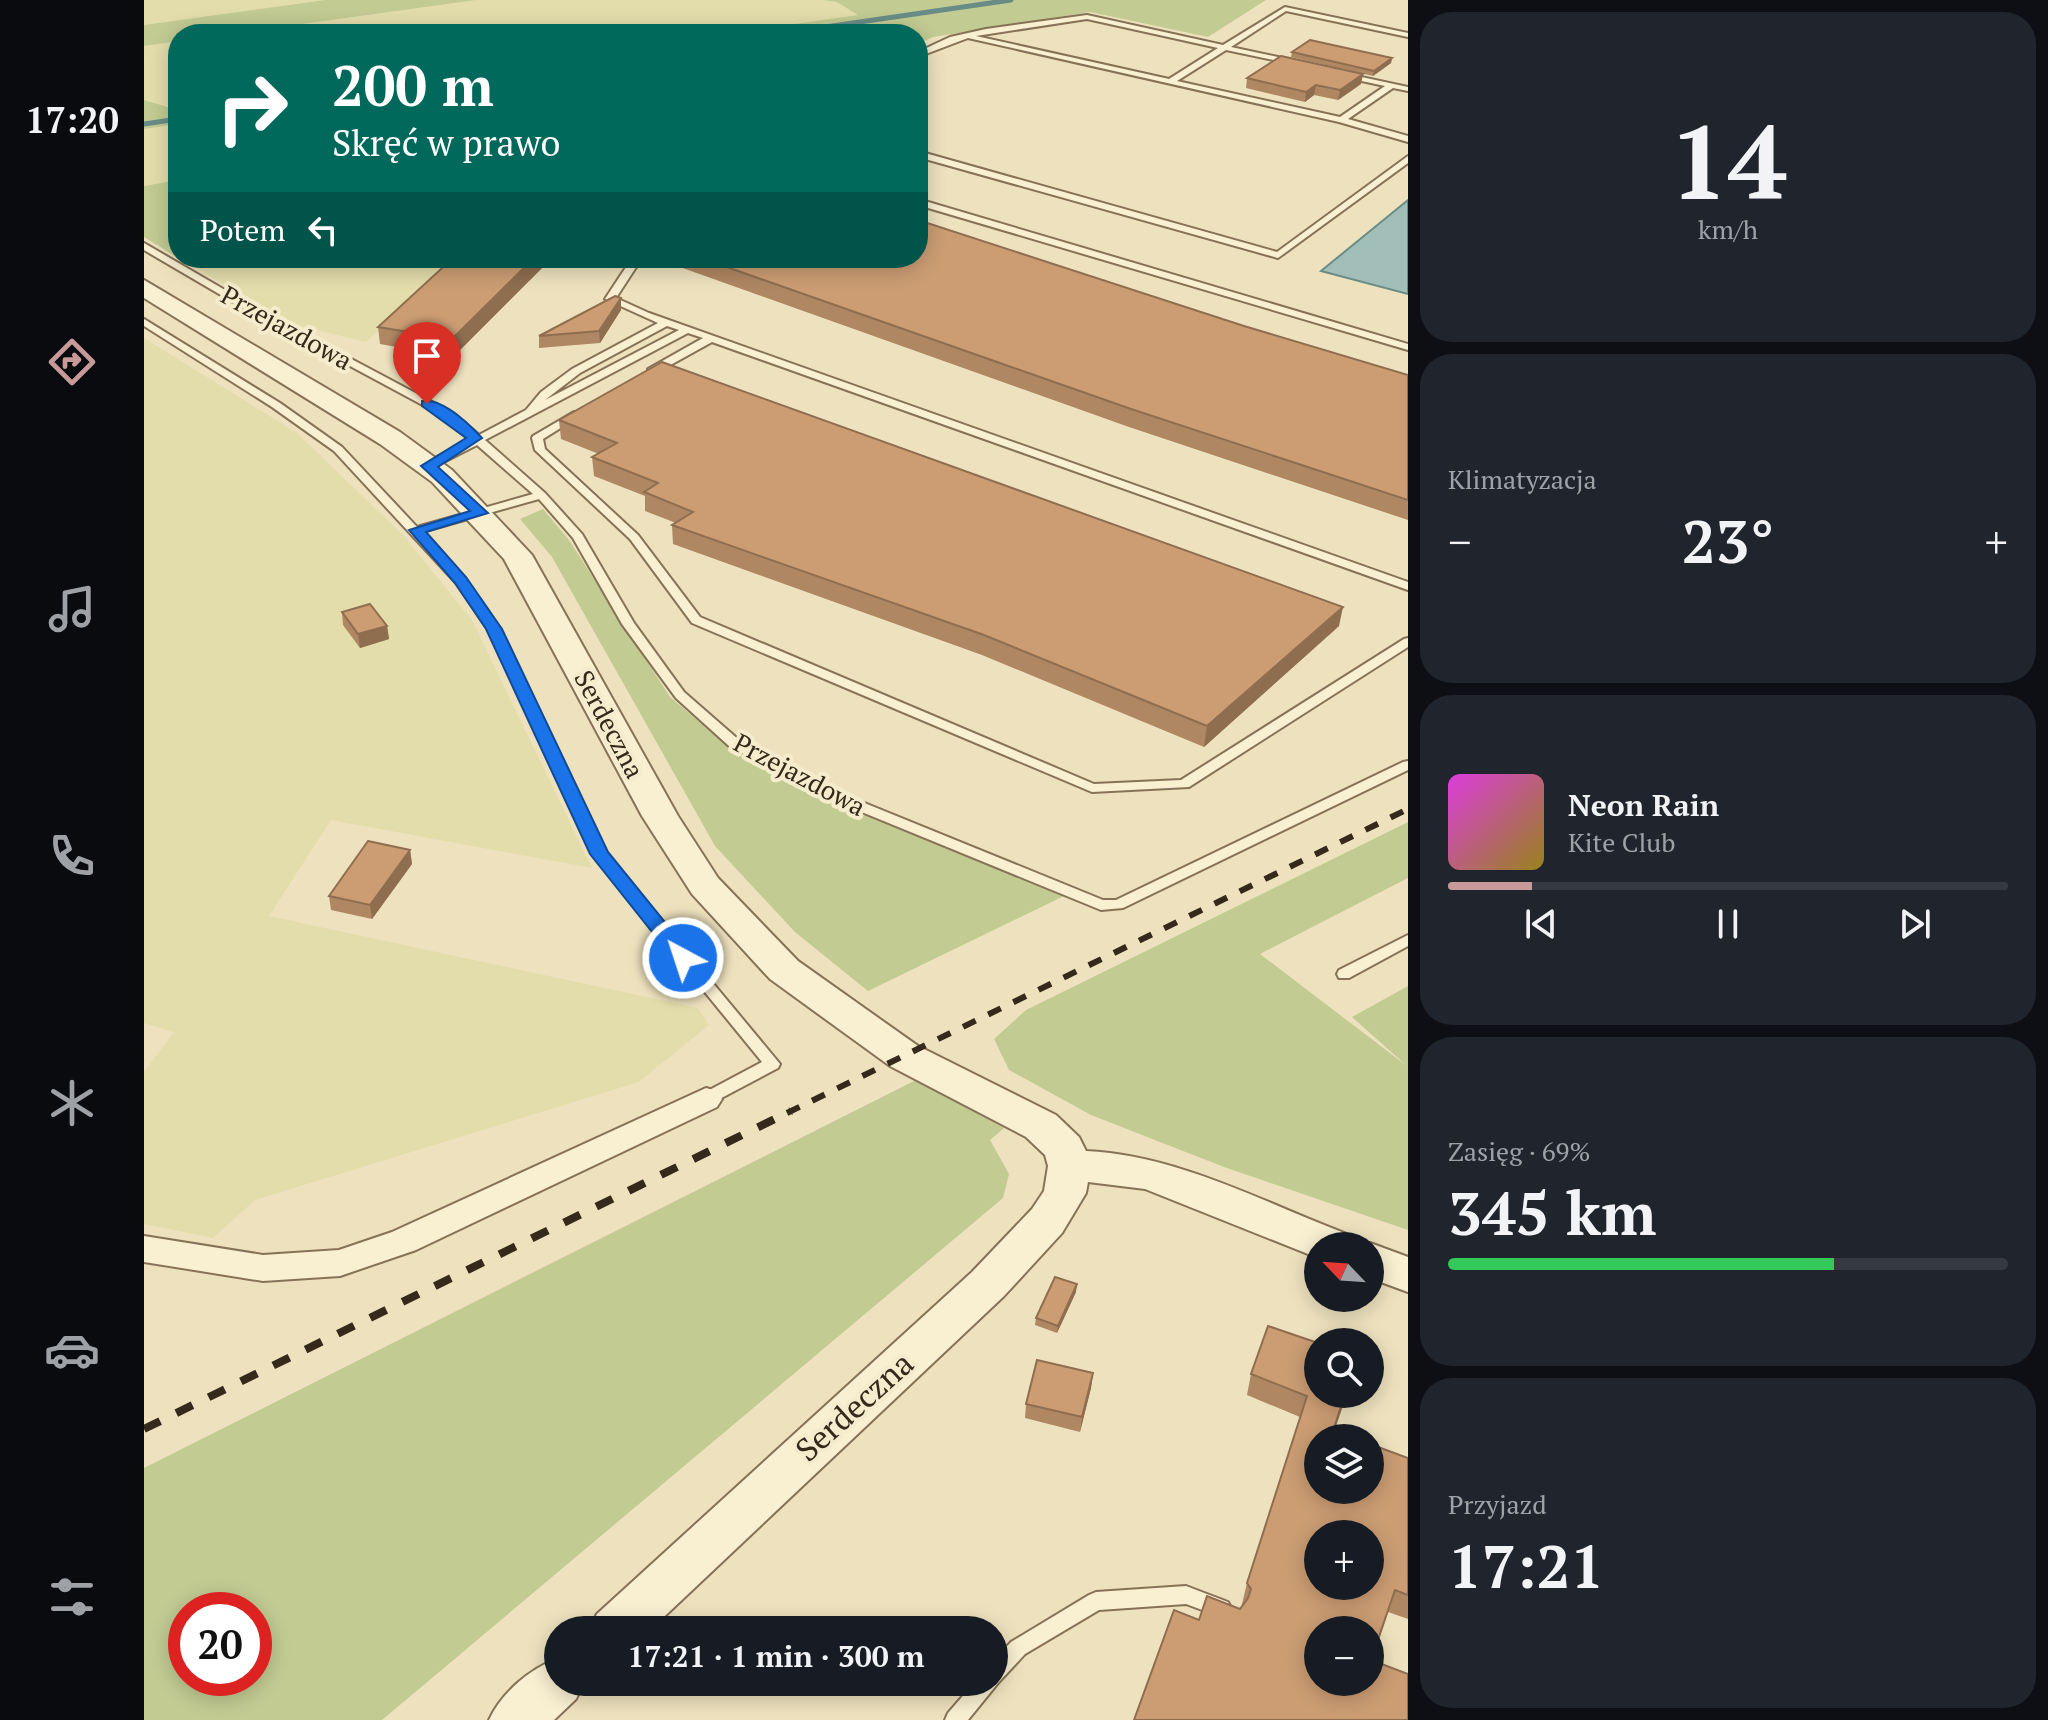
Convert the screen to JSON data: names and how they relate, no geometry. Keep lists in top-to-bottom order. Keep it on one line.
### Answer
{"streets":{"street":["Serdeczna"],"lane":["Przejazdowa"]},"north":"top left","page":{"tabs":"17:20","tile":[["14","km/h"],"Klimatyzacja",["Zasięg · 69%","345 km"],["Przyjazd","17:21"]],"turn":["200 m","Skręć w prawo"],"then":"Potem","heat":["−","23°","+"],"song":["Neon Rain","Kite Club"],"map_buttons":["+","−"],"limit":"20","trip":"17:21 · 1 min · 300 m"}}
